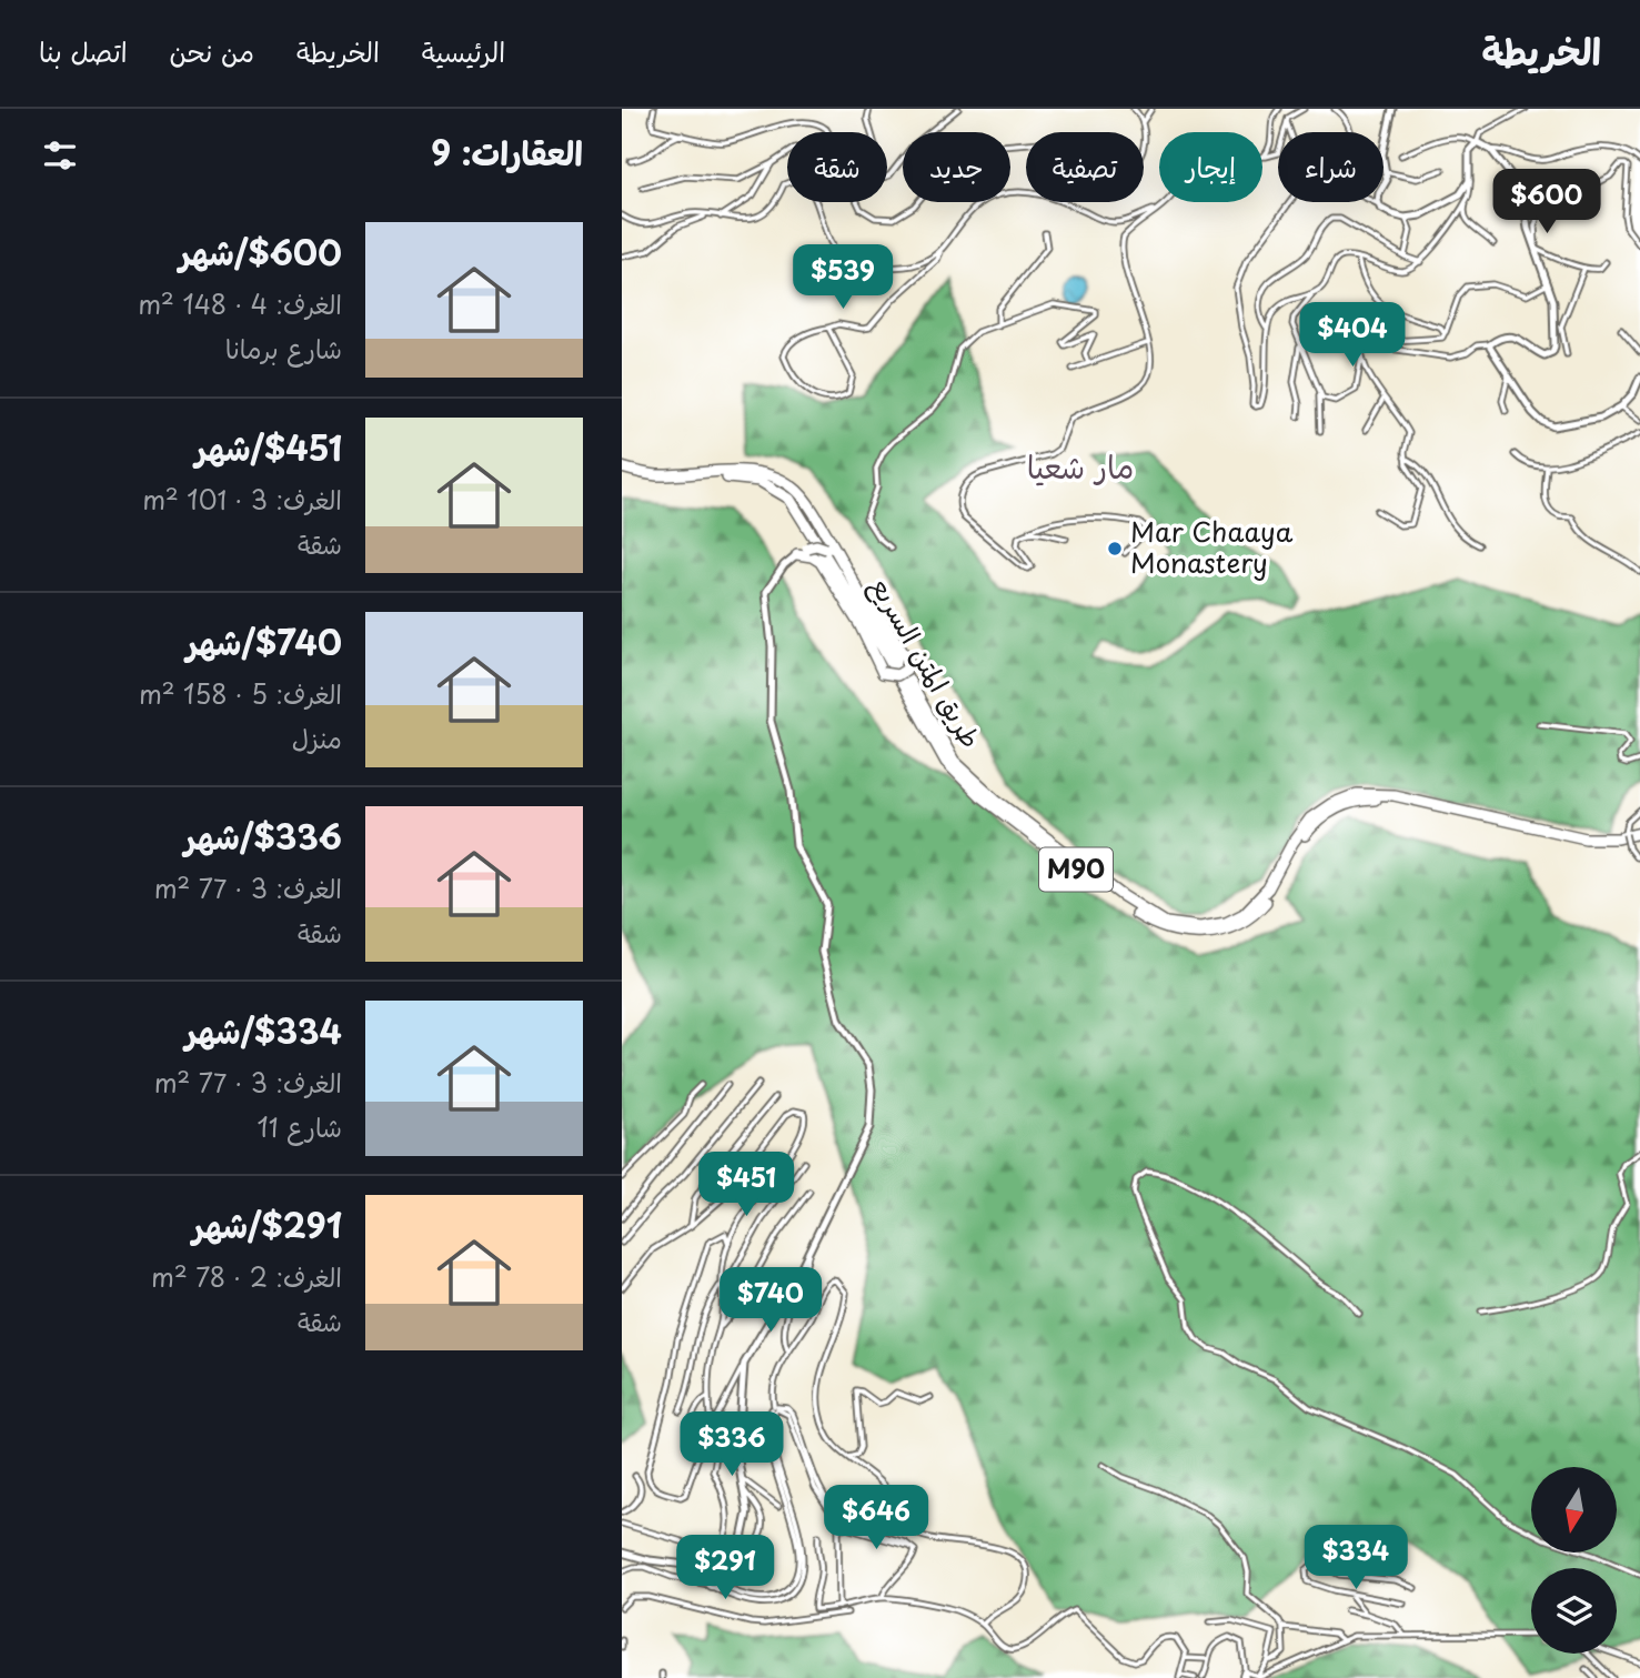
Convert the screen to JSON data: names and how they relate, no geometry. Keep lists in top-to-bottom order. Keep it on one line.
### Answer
{"streets":{"highway":["طريق المتن السريع","M90"]},"districts":["مار شعيا"],"places":["Mar Chaaya Monastery"],"north":"bottom","page":{"header":"الخريطة","nav":["الرئيسية","الخريطة","من نحن","اتصل بنا"],"heading":"العقارات: 9","chip":["شراء","إيجار","تصفية","جديد","شقة"],"price":["$600","$539","$404","$451","$740","$336","$646","$334","$291"],"list":[{"name":"$600/شهر","note":"الغرف: 4 · 148 m² · شارع برمانا"},{"name":"$451/شهر","note":"الغرف: 3 · 101 m² · شقة"},{"name":"$740/شهر","note":"الغرف: 5 · 158 m² · منزل"},{"name":"$336/شهر","note":"الغرف: 3 · 77 m² · شقة"},{"name":"$334/شهر","note":"الغرف: 3 · 77 m² · شارع 11"},{"name":"$291/شهر","note":"الغرف: 2 · 78 m² · شقة"}]}}
